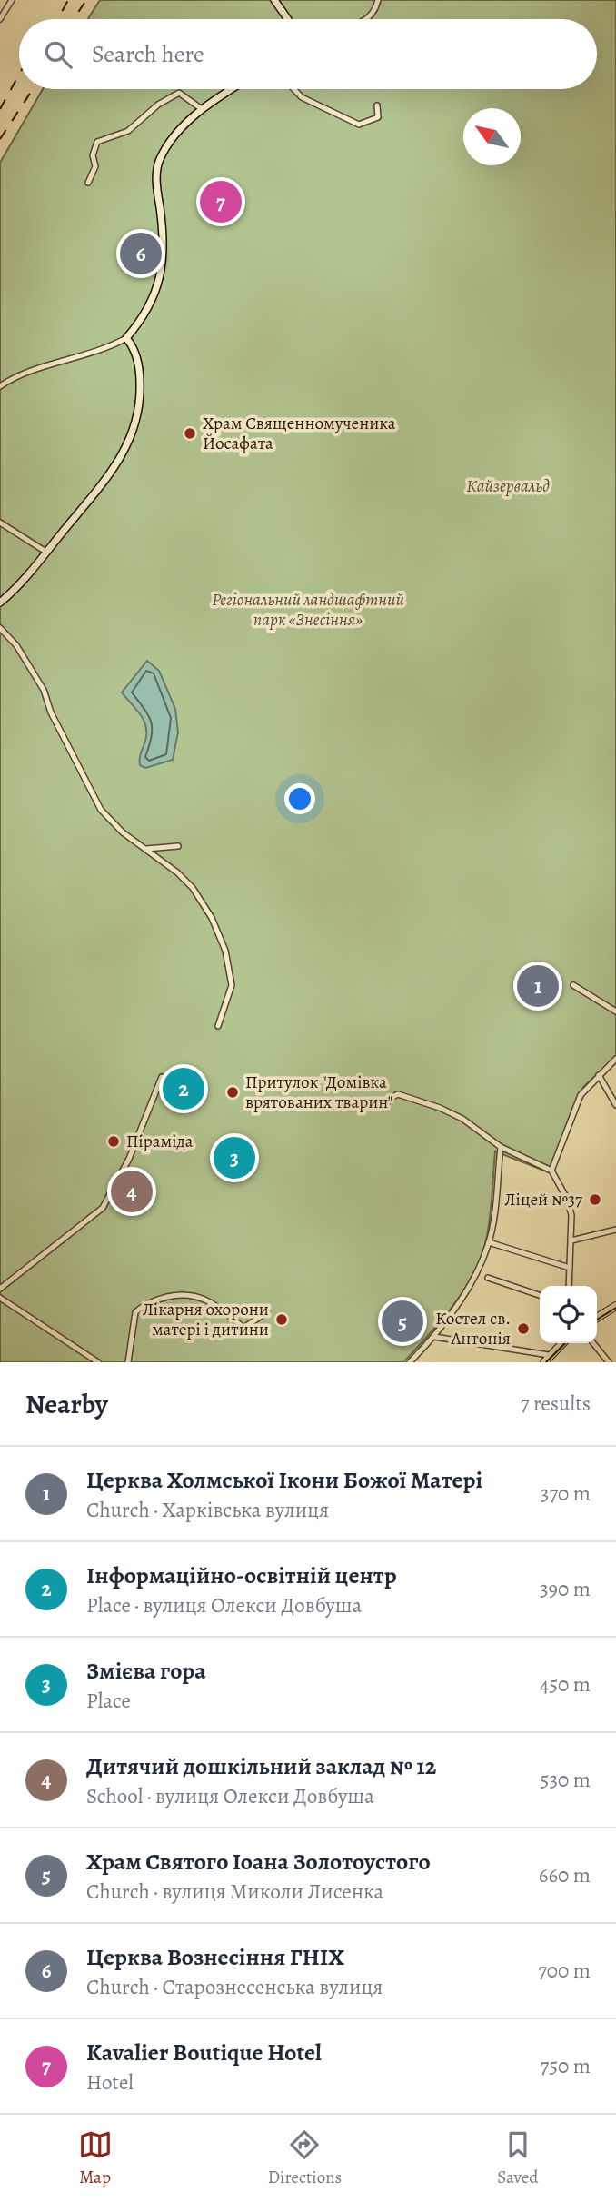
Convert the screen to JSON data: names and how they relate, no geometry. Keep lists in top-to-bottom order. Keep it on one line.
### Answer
{"parks":["Кайзервальд","Регіональний ландшафтний парк «Знесіння»"],"places":["Храм Священномученика Йосафата","Притулок \"Домівка врятованих тварин\"","Піраміда","Ліцей №37","Лікарня охорони матері і дитини","Костел св. Антонія"],"north":"top left","page":{"search":"Search here","pins":["7","6","1","2","3","4","5"],"heading":["Nearby","7 results"],"list":[{"mark":"1","name":"Церква Холмської Ікони Божої Матері","note":"Church · Харківська вулиця","value":"370 m"},{"mark":"2","name":"Інформаційно-освітній центр","note":"Place · вулиця Олекси Довбуша","value":"390 m"},{"mark":"3","name":"Змієва гора","note":"Place","value":"450 m"},{"mark":"4","name":"Дитячий дошкільний заклад № 12","note":"School · вулиця Олекси Довбуша","value":"530 m"},{"mark":"5","name":"Храм Святого Іоана Золотоустого","note":"Church · вулиця Миколи Лисенка","value":"660 m"},{"mark":"6","name":"Церква Вознесіння ГНІХ","note":"Church · Старознесенська вулиця","value":"700 m"},{"mark":"7","name":"Kavalier Boutique Hotel","note":"Hotel","value":"750 m"}],"nav":["Map","Directions","Saved"]}}
